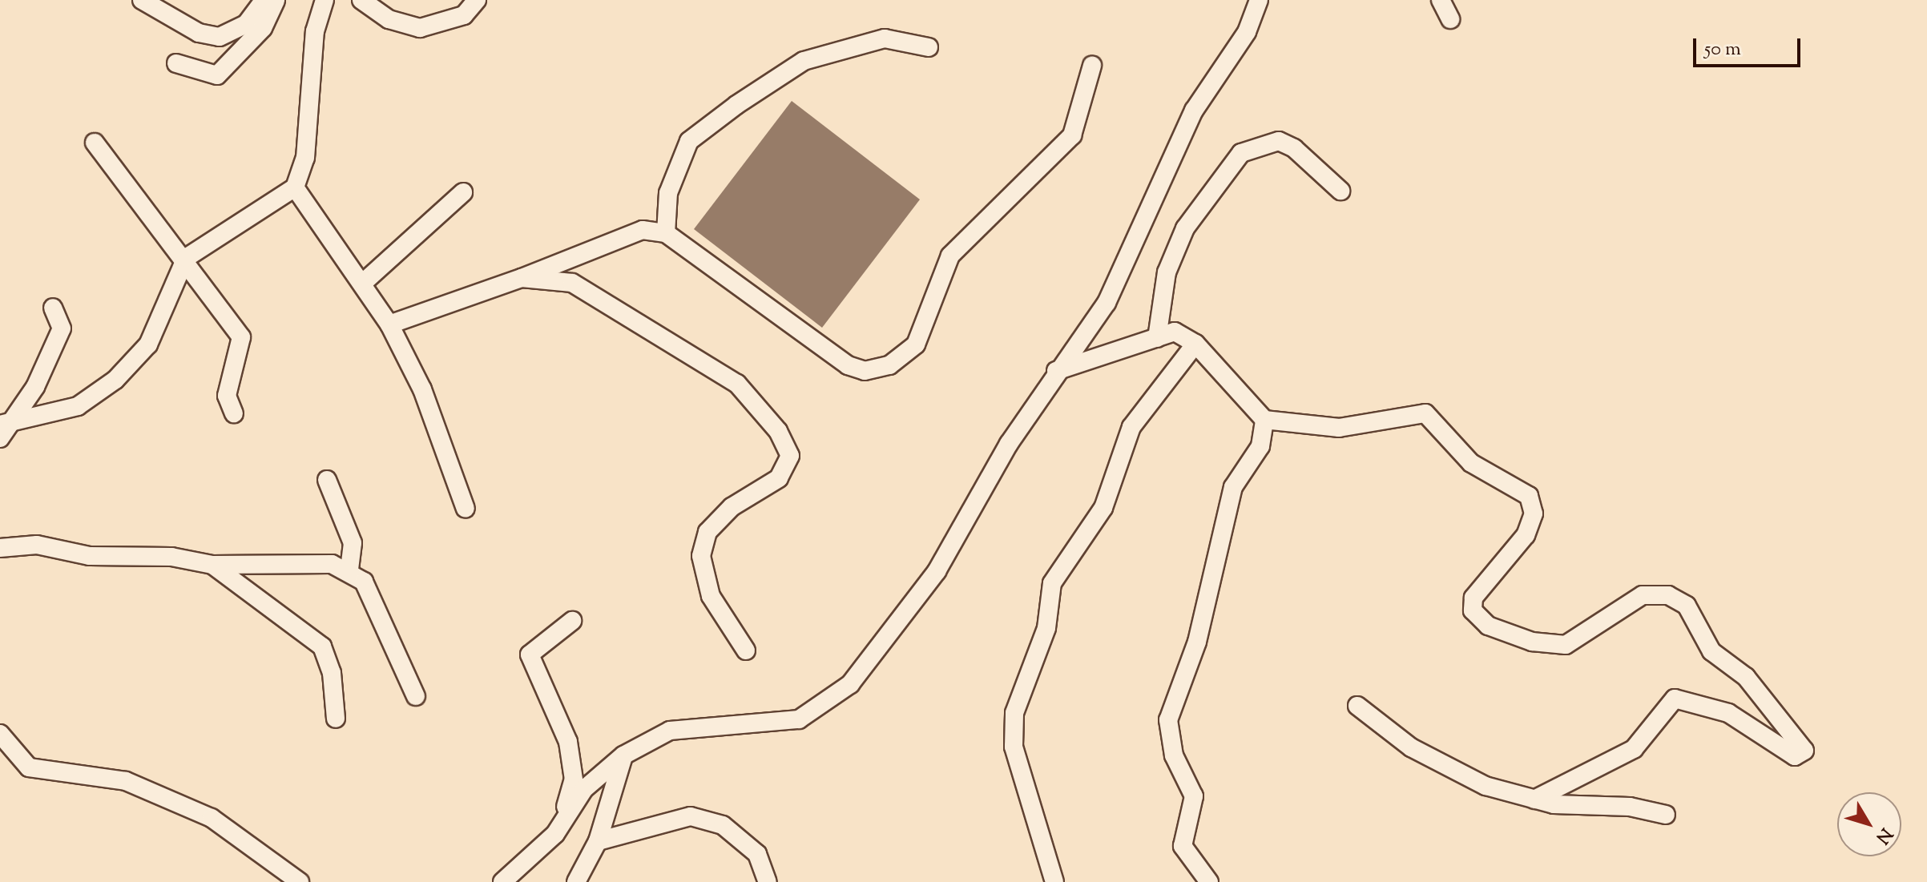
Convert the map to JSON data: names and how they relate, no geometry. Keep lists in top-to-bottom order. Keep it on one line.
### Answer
{"scale_bar":"50 m","north":"bottom right"}
